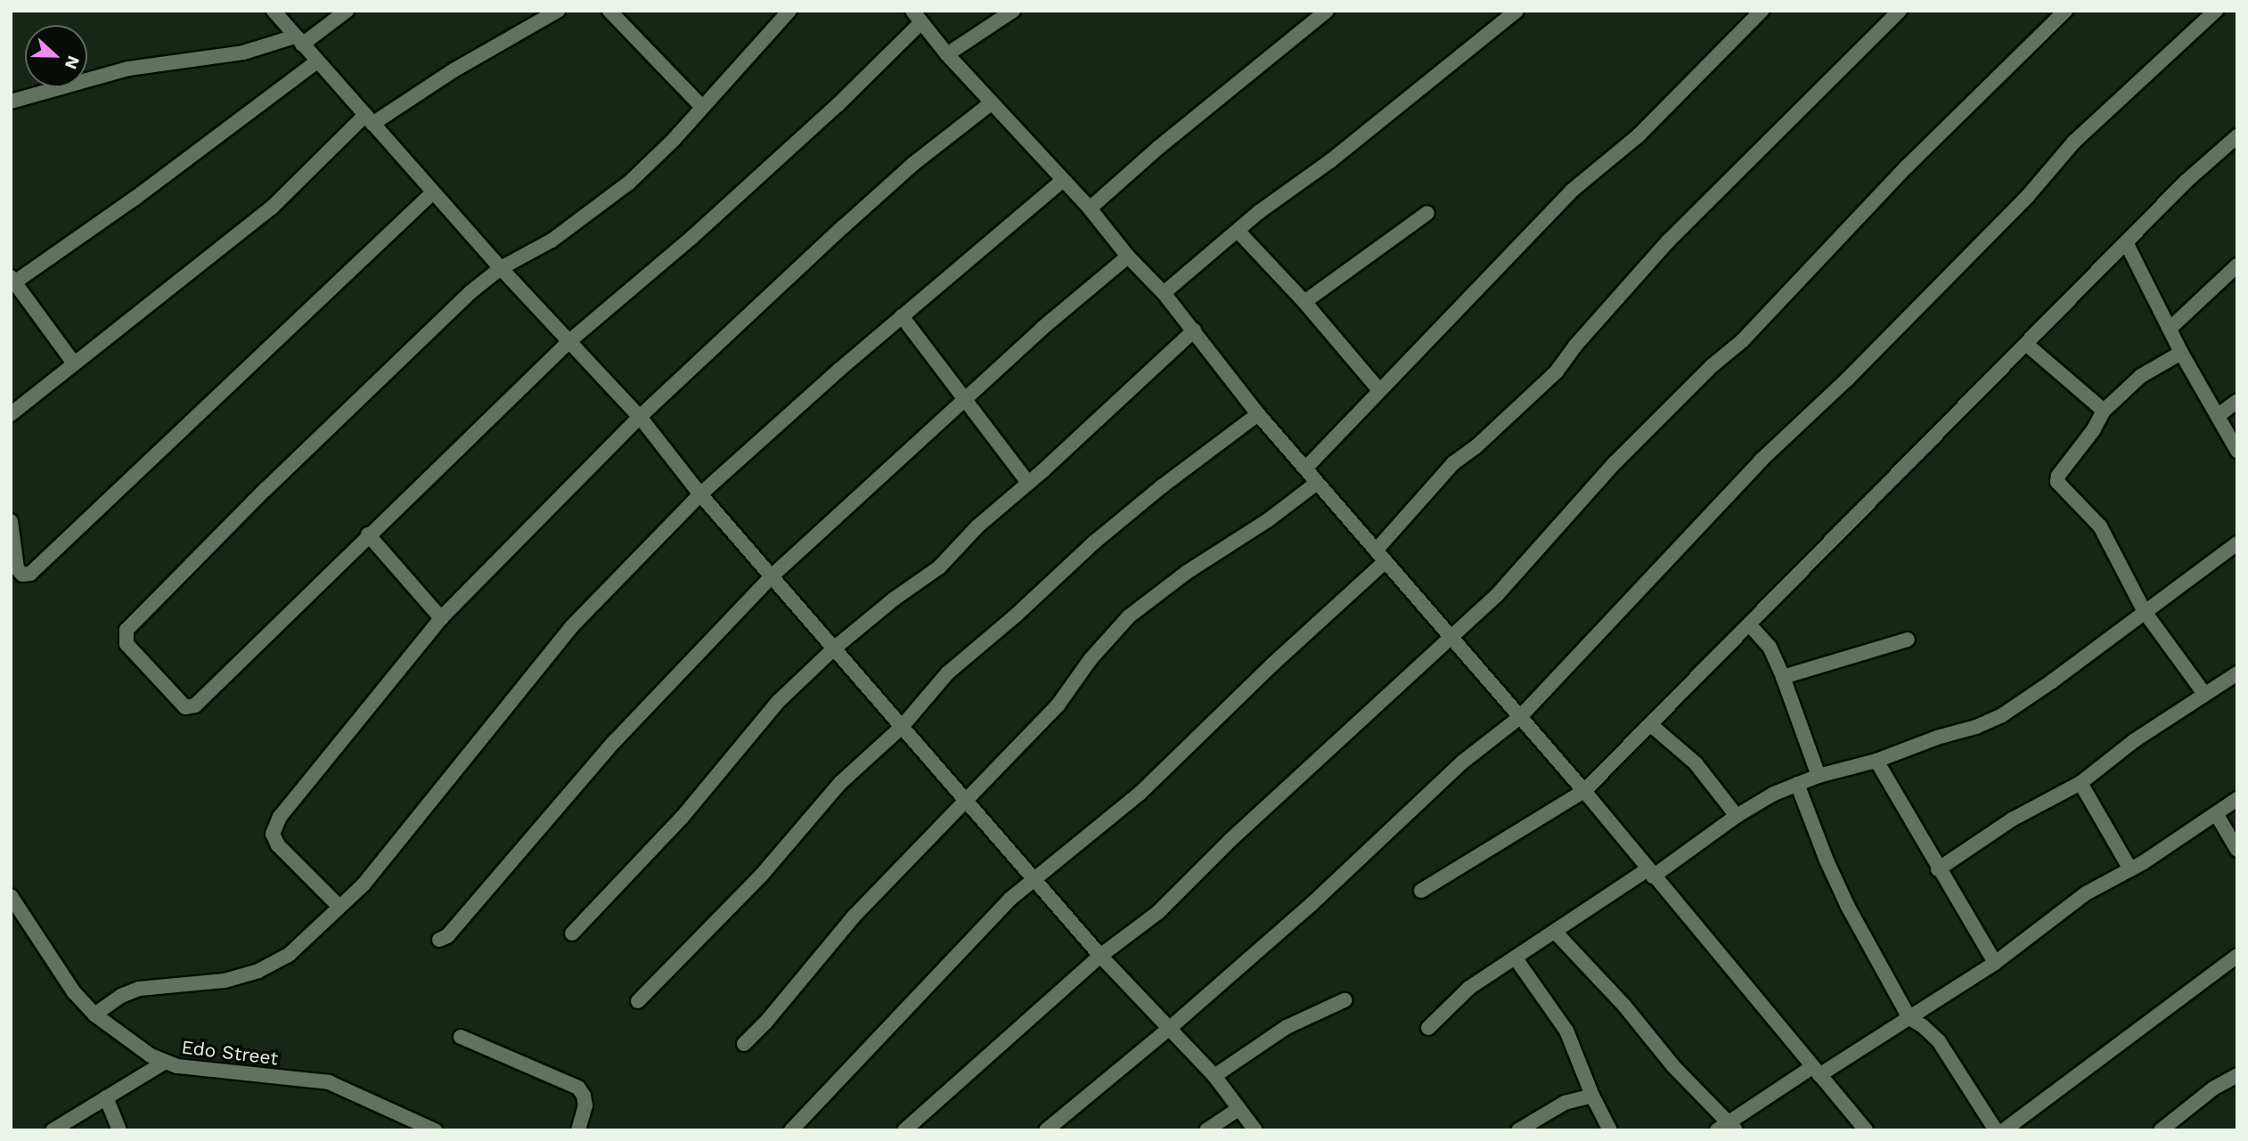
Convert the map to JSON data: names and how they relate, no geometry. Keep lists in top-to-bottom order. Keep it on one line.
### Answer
{"streets":{"street":["Edo Street"]},"north":"right"}
